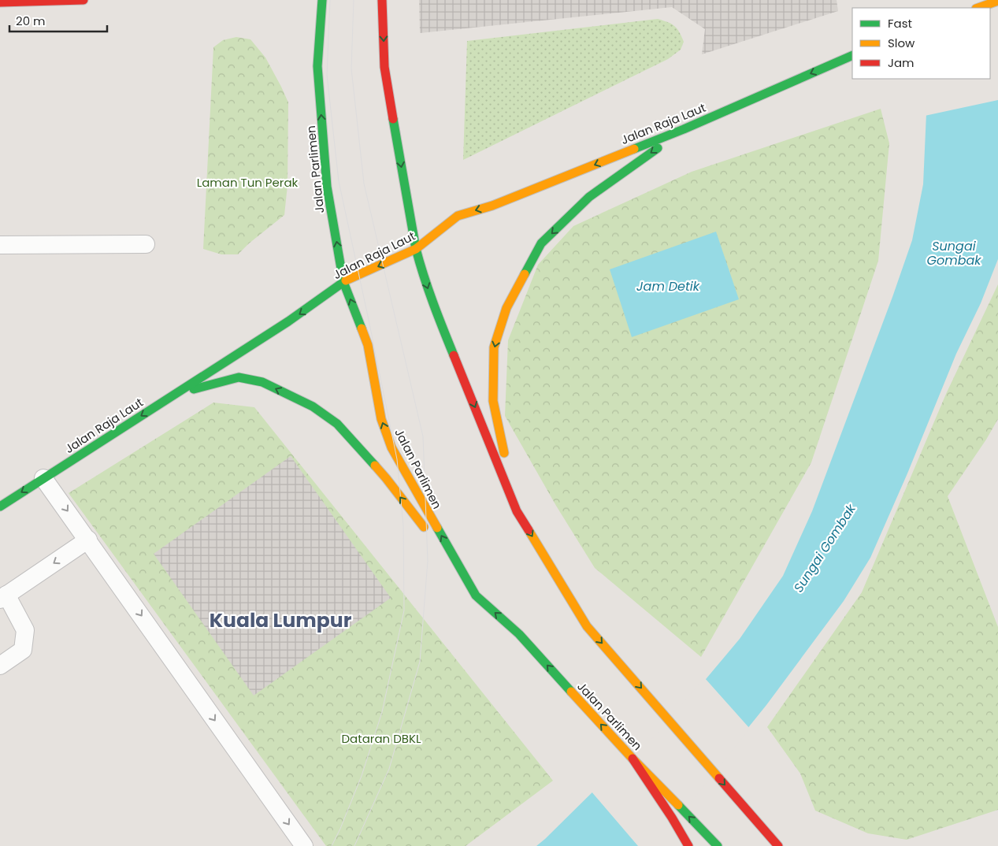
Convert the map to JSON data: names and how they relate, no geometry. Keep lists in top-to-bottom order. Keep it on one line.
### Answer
{"streets":{"main road":["Jalan Raja Laut","Jalan Parlimen"]},"crossings":[["Jalan Raja Laut","Jalan Parlimen"]],"one_way":["Jalan Raja Laut"],"districts":["Kuala Lumpur"],"water":["Sungai Gombak","Jam Detik"],"parks":["Laman Tun Perak","Dataran DBKL"],"legend":["Fast","Slow","Jam"],"scale_bar":"20 m"}
